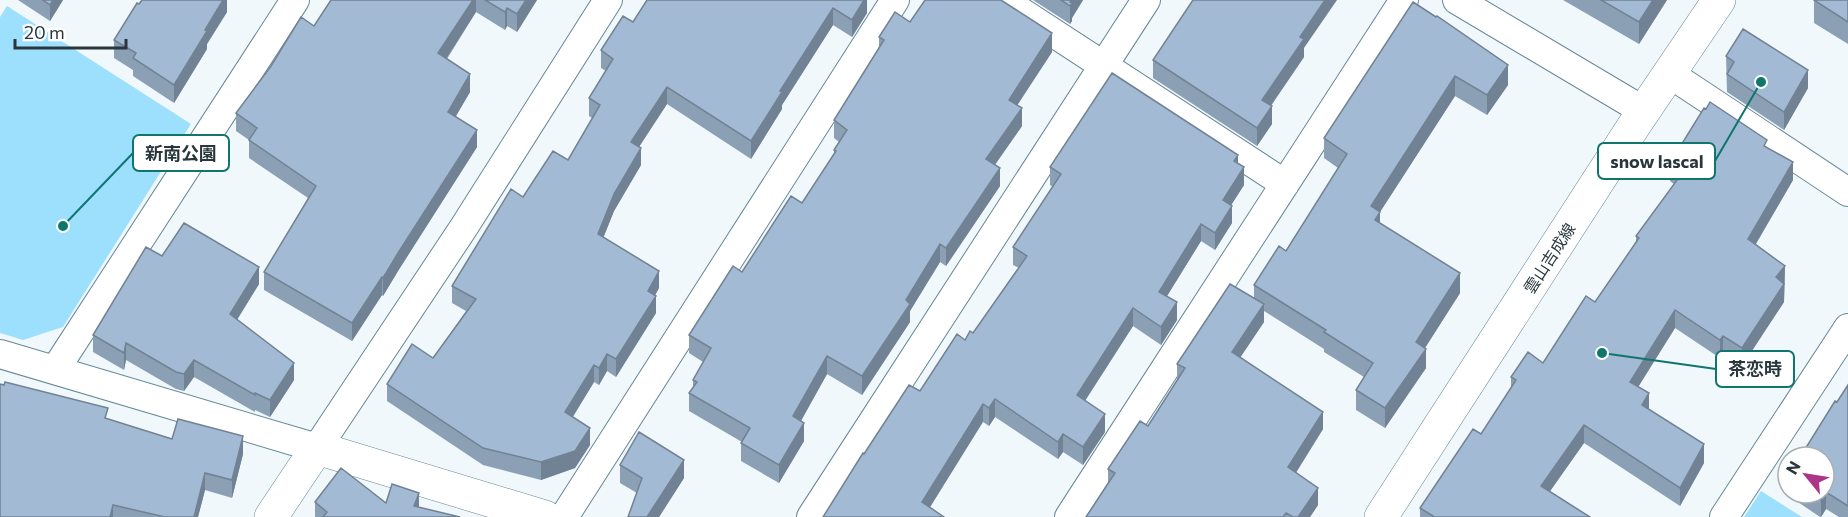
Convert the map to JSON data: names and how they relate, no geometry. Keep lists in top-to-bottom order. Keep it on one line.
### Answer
{"streets":{"street":["雲山吉成線"]},"places":["snow lascal","新南公園","茶恋時"],"scale_bar":"20 m","north":"top left"}
